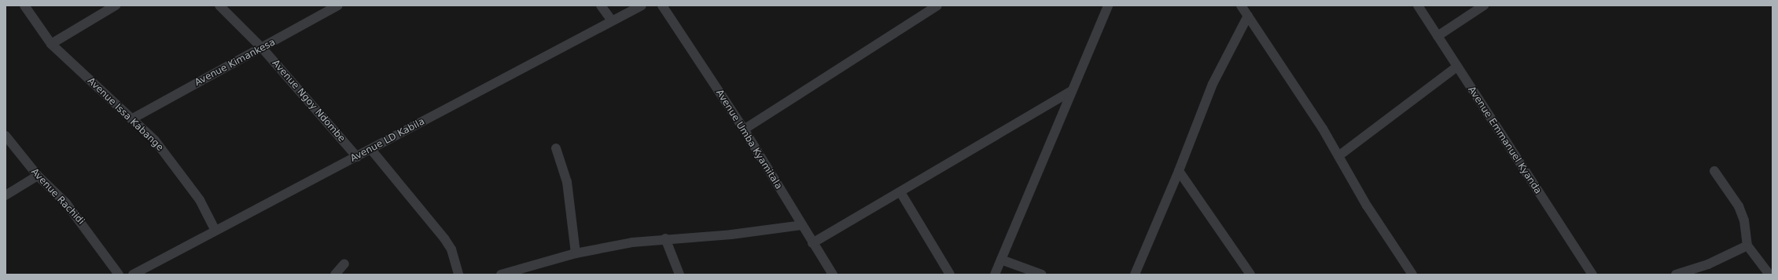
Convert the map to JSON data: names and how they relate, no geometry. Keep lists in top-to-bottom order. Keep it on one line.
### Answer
{"streets":{"street":["Avenue Kimankesa","Avenue Ngoy Ndombe","Avenue Issa Kabange","Avenue Umba Kyamitala","Avenue LD Kabila","Avenue Emmanuel Kyanda","Avenue Rachidi"]},"crossings":[["Avenue Kimankesa","Avenue Ngoy Ndombe"],["Avenue Kimankesa","Avenue Issa Kabange"],["Avenue Ngoy Ndombe","Avenue LD Kabila"],["Avenue Issa Kabange","Avenue LD Kabila"]]}
